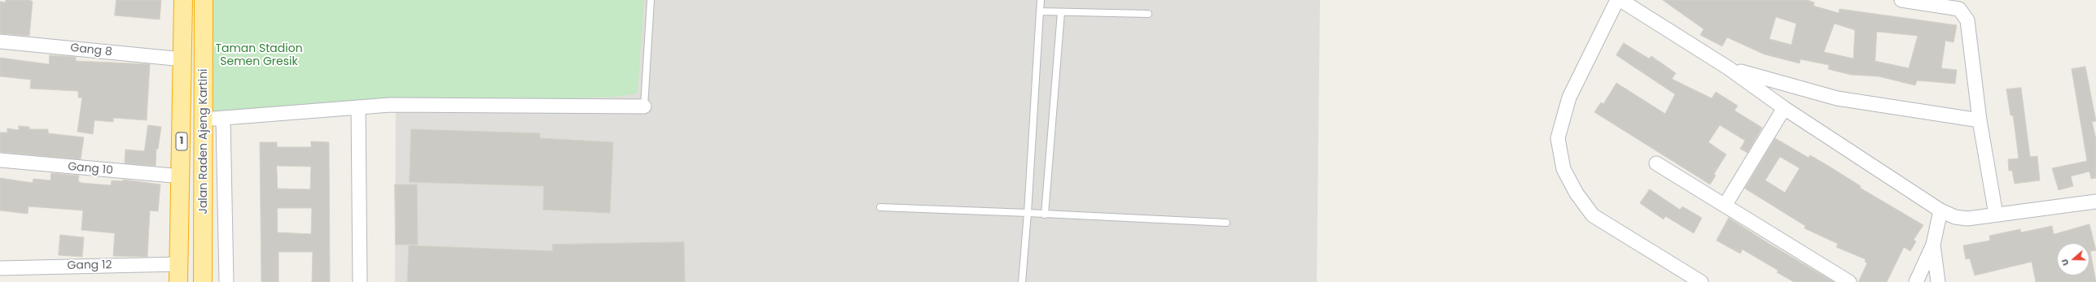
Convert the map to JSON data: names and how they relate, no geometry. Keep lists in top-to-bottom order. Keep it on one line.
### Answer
{"streets":{"highway":["1","Jalan Raden Ajeng Kartini"],"street":["Gang 8","Gang 10","Gang 12"]},"crossings":[["Gang 8","Jalan Raden Ajeng Kartini"],["Jalan Raden Ajeng Kartini","Gang 10"],["Jalan Raden Ajeng Kartini","Gang 12"]],"parks":["Taman Stadion Semen Gresik"],"north":"left"}
